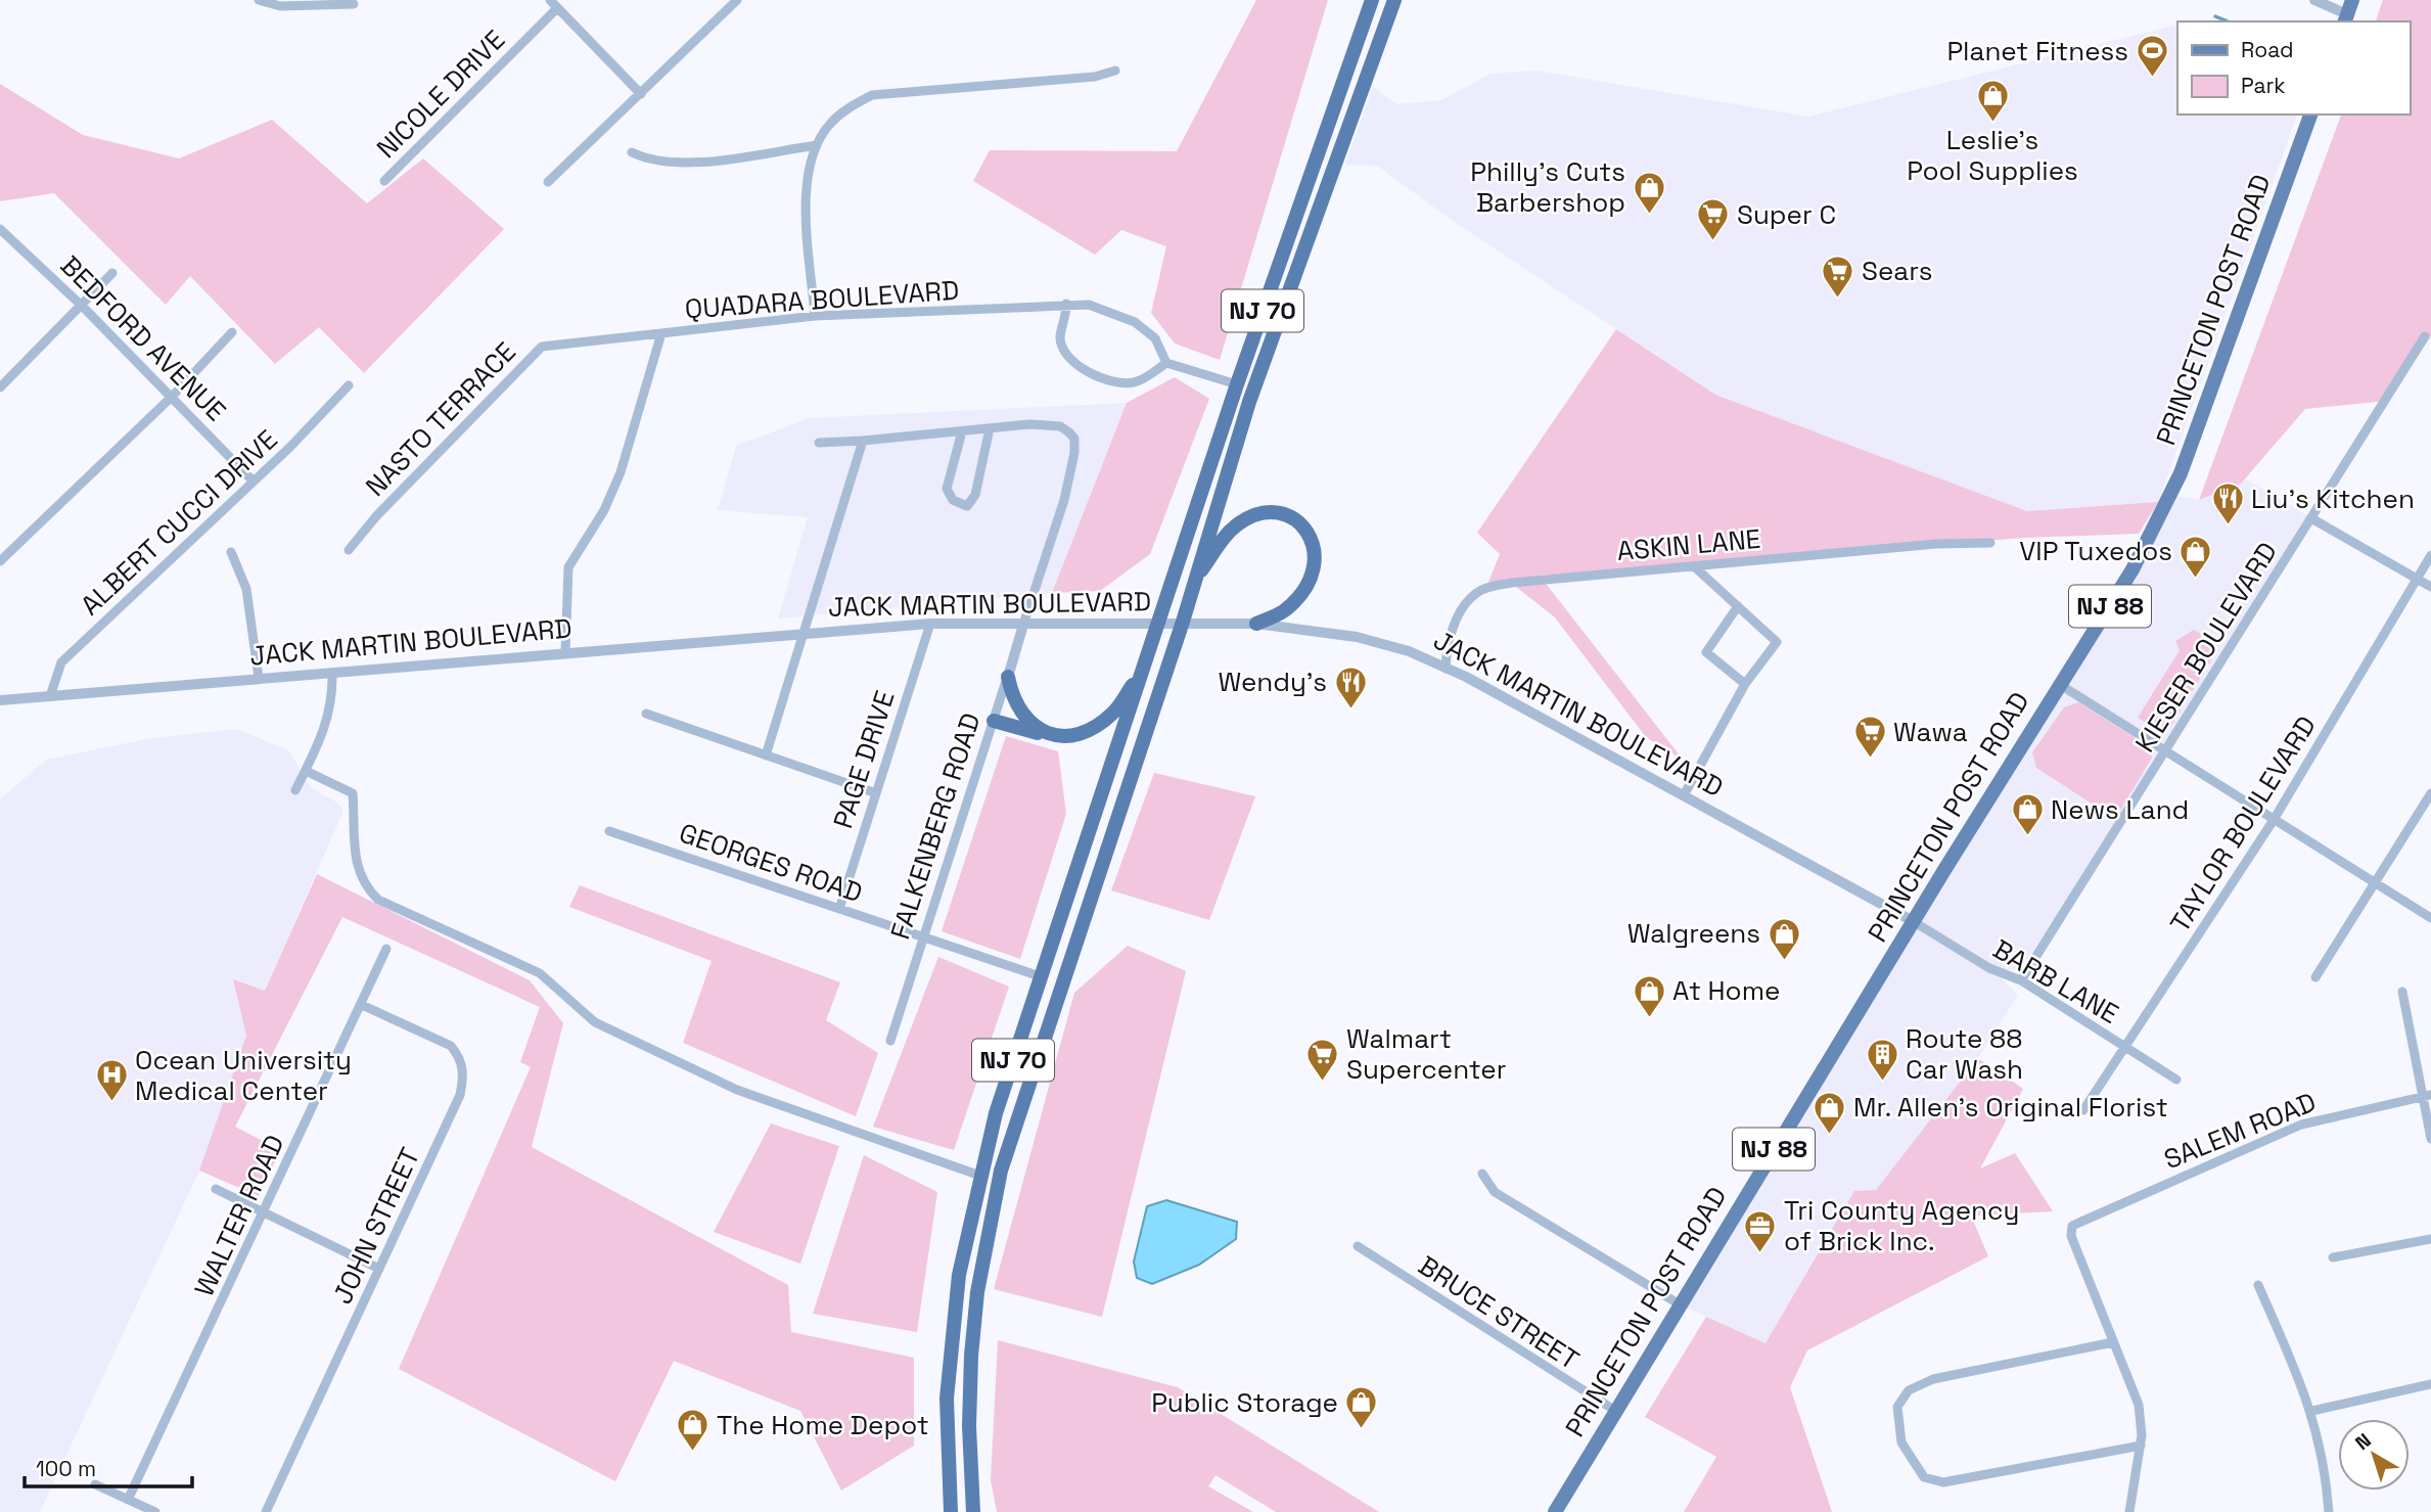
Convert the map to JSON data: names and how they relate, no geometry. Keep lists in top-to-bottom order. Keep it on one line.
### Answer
{"streets":{"highway":["NJ 70"],"main road":["PRINCETON POST ROAD","NJ 88"],"street":["NICOLE DRIVE","QUADARA BOULEVARD","BEDFORD AVENUE","NASTO TERRACE","ALBERT CUCCI DRIVE","ASKIN LANE","JACK MARTIN BOULEVARD","KIESER BOULEVARD","PAGE DRIVE","TAYLOR BOULEVARD","FALKENBERG ROAD","GEORGES ROAD","BARB LANE","SALEM ROAD","WALTER ROAD","JOHN STREET","BRUCE STREET"]},"crossings":[["QUADARA BOULEVARD","NASTO TERRACE"],["QUADARA BOULEVARD","JACK MARTIN BOULEVARD"],["PRINCETON POST ROAD","JACK MARTIN BOULEVARD"],["PRINCETON POST ROAD","BARB LANE"],["PRINCETON POST ROAD","BRUCE STREET"],["NJ 70","JACK MARTIN BOULEVARD"],["NJ 70","GEORGES ROAD"],["BEDFORD AVENUE","ALBERT CUCCI DRIVE"],["ALBERT CUCCI DRIVE","JACK MARTIN BOULEVARD"],["ASKIN LANE","JACK MARTIN BOULEVARD"],["JACK MARTIN BOULEVARD","PAGE DRIVE"],["JACK MARTIN BOULEVARD","FALKENBERG ROAD"],["JACK MARTIN BOULEVARD","BARB LANE"],["KIESER BOULEVARD","BARB LANE"],["PAGE DRIVE","GEORGES ROAD"],["TAYLOR BOULEVARD","BARB LANE"],["FALKENBERG ROAD","GEORGES ROAD"],["WALTER ROAD","JOHN STREET"]],"places":{"sports":["Planet Fitness"],"shop":["Leslie's Pool Supplies","Philly's Cuts Barbershop","VIP Tuxedos","News Land","Walgreens","At Home","Mr. Allen's Original Florist","Public Storage","The Home Depot"],"supermarket":["Super C","Sears","Wawa","Walmart Supercenter"],"restaurant":["Liu's Kitchen","Wendy's"],"building":["Route 88 Car Wash"],"hospital":["Ocean University Medical Center"],"office":["Tri County Agency of Brick Inc."]},"legend":["Road","Park"],"scale_bar":"100 m","north":"top left"}
